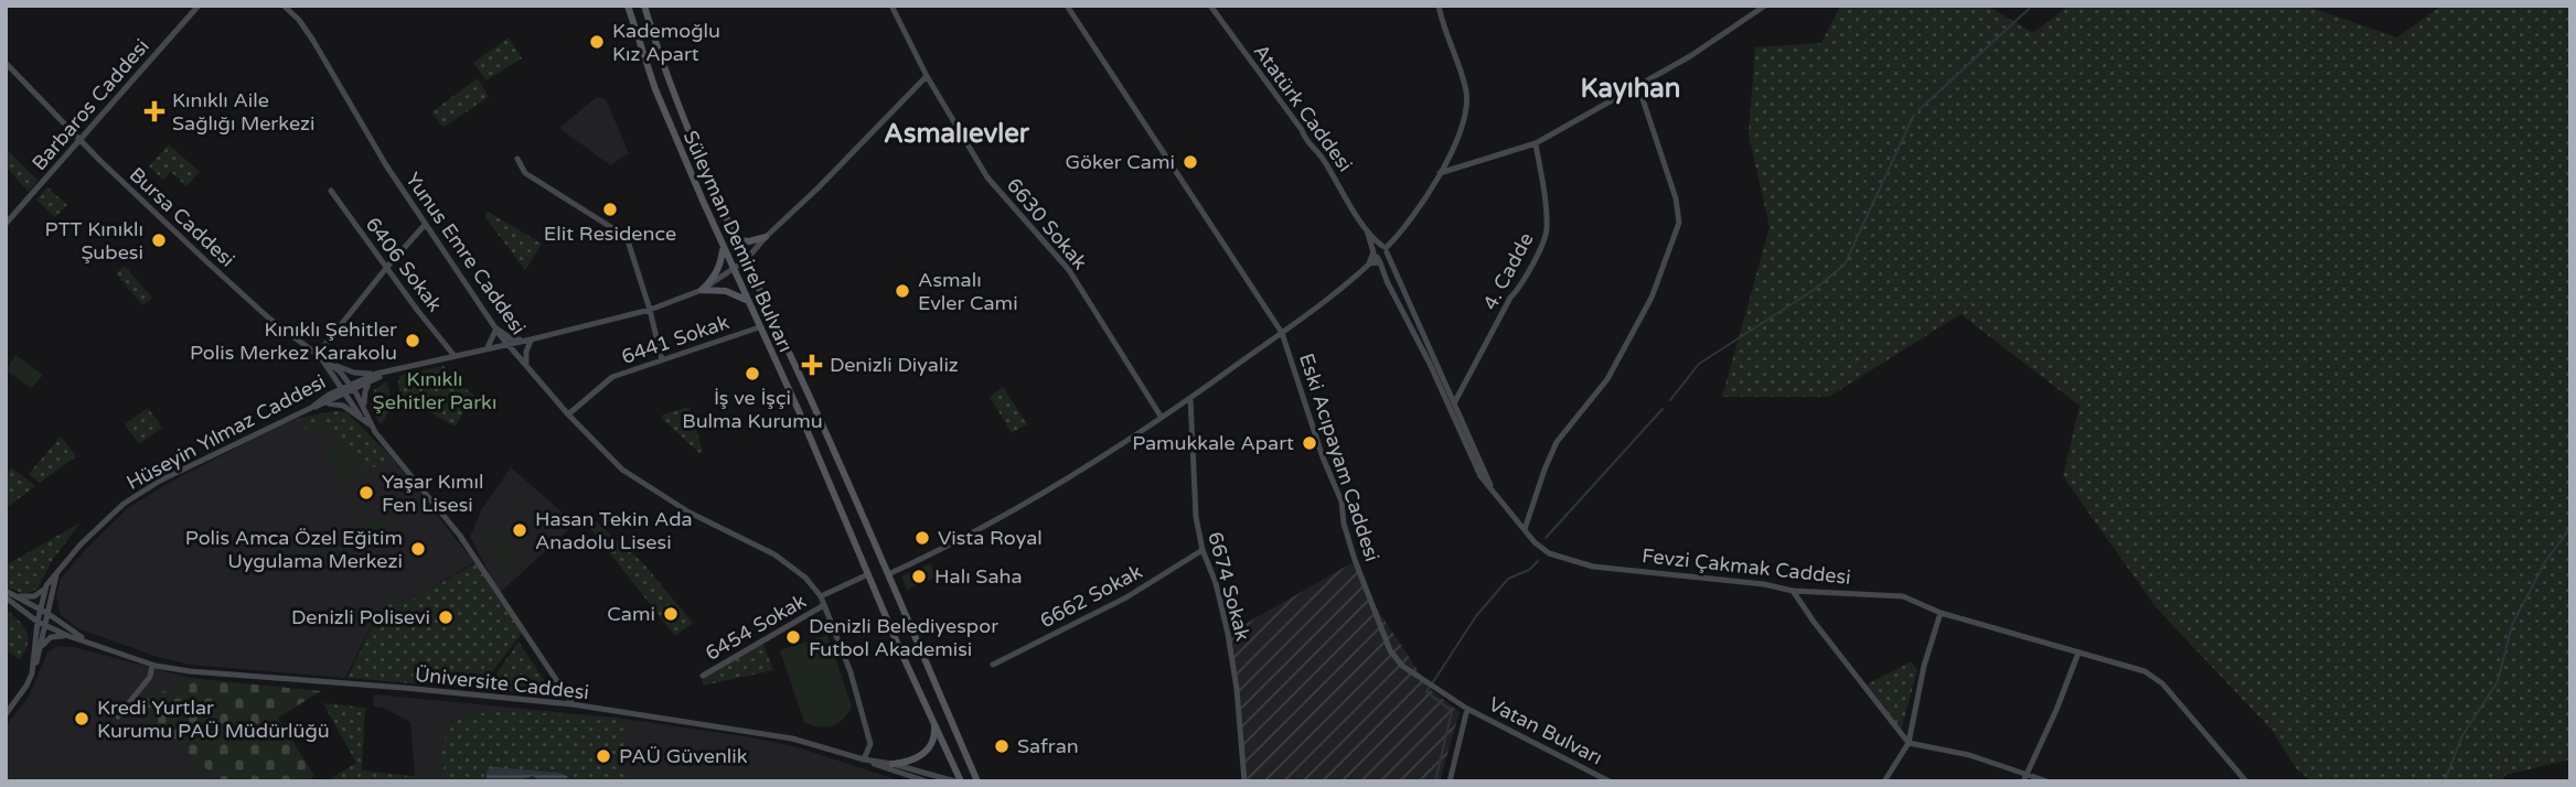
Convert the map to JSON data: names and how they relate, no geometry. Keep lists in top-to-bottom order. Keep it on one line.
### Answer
{"streets":{"main road":["Süleyman Demirel Bulvarı"],"street":["Barbaros Caddesi","Atatürk Caddesi","Bursa Caddesi","6630 Sokak","Yunus Emre Caddesi","6406 Sokak","4. Cadde","6441 Sokak","Hüseyin Yılmaz Caddesi","Eski Acıpayam Caddesi","Fevzi Çakmak Caddesi","6674 Sokak","6662 Sokak","6454 Sokak","Üniversite Caddesi","Vatan Bulvarı"]},"crossings":[["Barbaros Caddesi","Bursa Caddesi"],["Bursa Caddesi","Hüseyin Yılmaz Caddesi"],["6630 Sokak","Hüseyin Yılmaz Caddesi"],["Süleyman Demirel Bulvarı","6441 Sokak"],["Süleyman Demirel Bulvarı","Hüseyin Yılmaz Caddesi"],["Süleyman Demirel Bulvarı","6454 Sokak"],["Süleyman Demirel Bulvarı","Üniversite Caddesi"],["Yunus Emre Caddesi","6441 Sokak"],["Yunus Emre Caddesi","Hüseyin Yılmaz Caddesi"],["Yunus Emre Caddesi","6454 Sokak"],["Yunus Emre Caddesi","Üniversite Caddesi"],["6406 Sokak","Hüseyin Yılmaz Caddesi"],["Hüseyin Yılmaz Caddesi","Üniversite Caddesi"],["Eski Acıpayam Caddesi","Vatan Bulvarı"],["6674 Sokak","6662 Sokak"]],"districts":["Kayıhan","Asmalıevler"],"parks":["Kınıklı Şehitler Parkı"],"places":{"other":["Kademoğlu Kız Apart","Göker Cami","Elit Residence","PTT Kınıklı Şubesi","Asmalı Evler Cami","Kınıklı Şehitler Polis Merkez Karakolu","İş ve İşçi Bulma Kurumu","Pamukkale Apart","Yaşar Kımıl Fen Lisesi","Hasan Tekin Ada Anadolu Lisesi","Vista Royal","Polis Amca Özel Eğitim Uygulama Merkezi","Halı Saha","Cami","Denizli Polisevi","Denizli Belediyespor Futbol Akademisi","Kredi Yurtlar Kurumu PAÜ Müdürlüğü","Safran","PAÜ Güvenlik"],"health":["Kınıklı Aile Sağlığı Merkezi","Denizli Diyaliz"]}}
